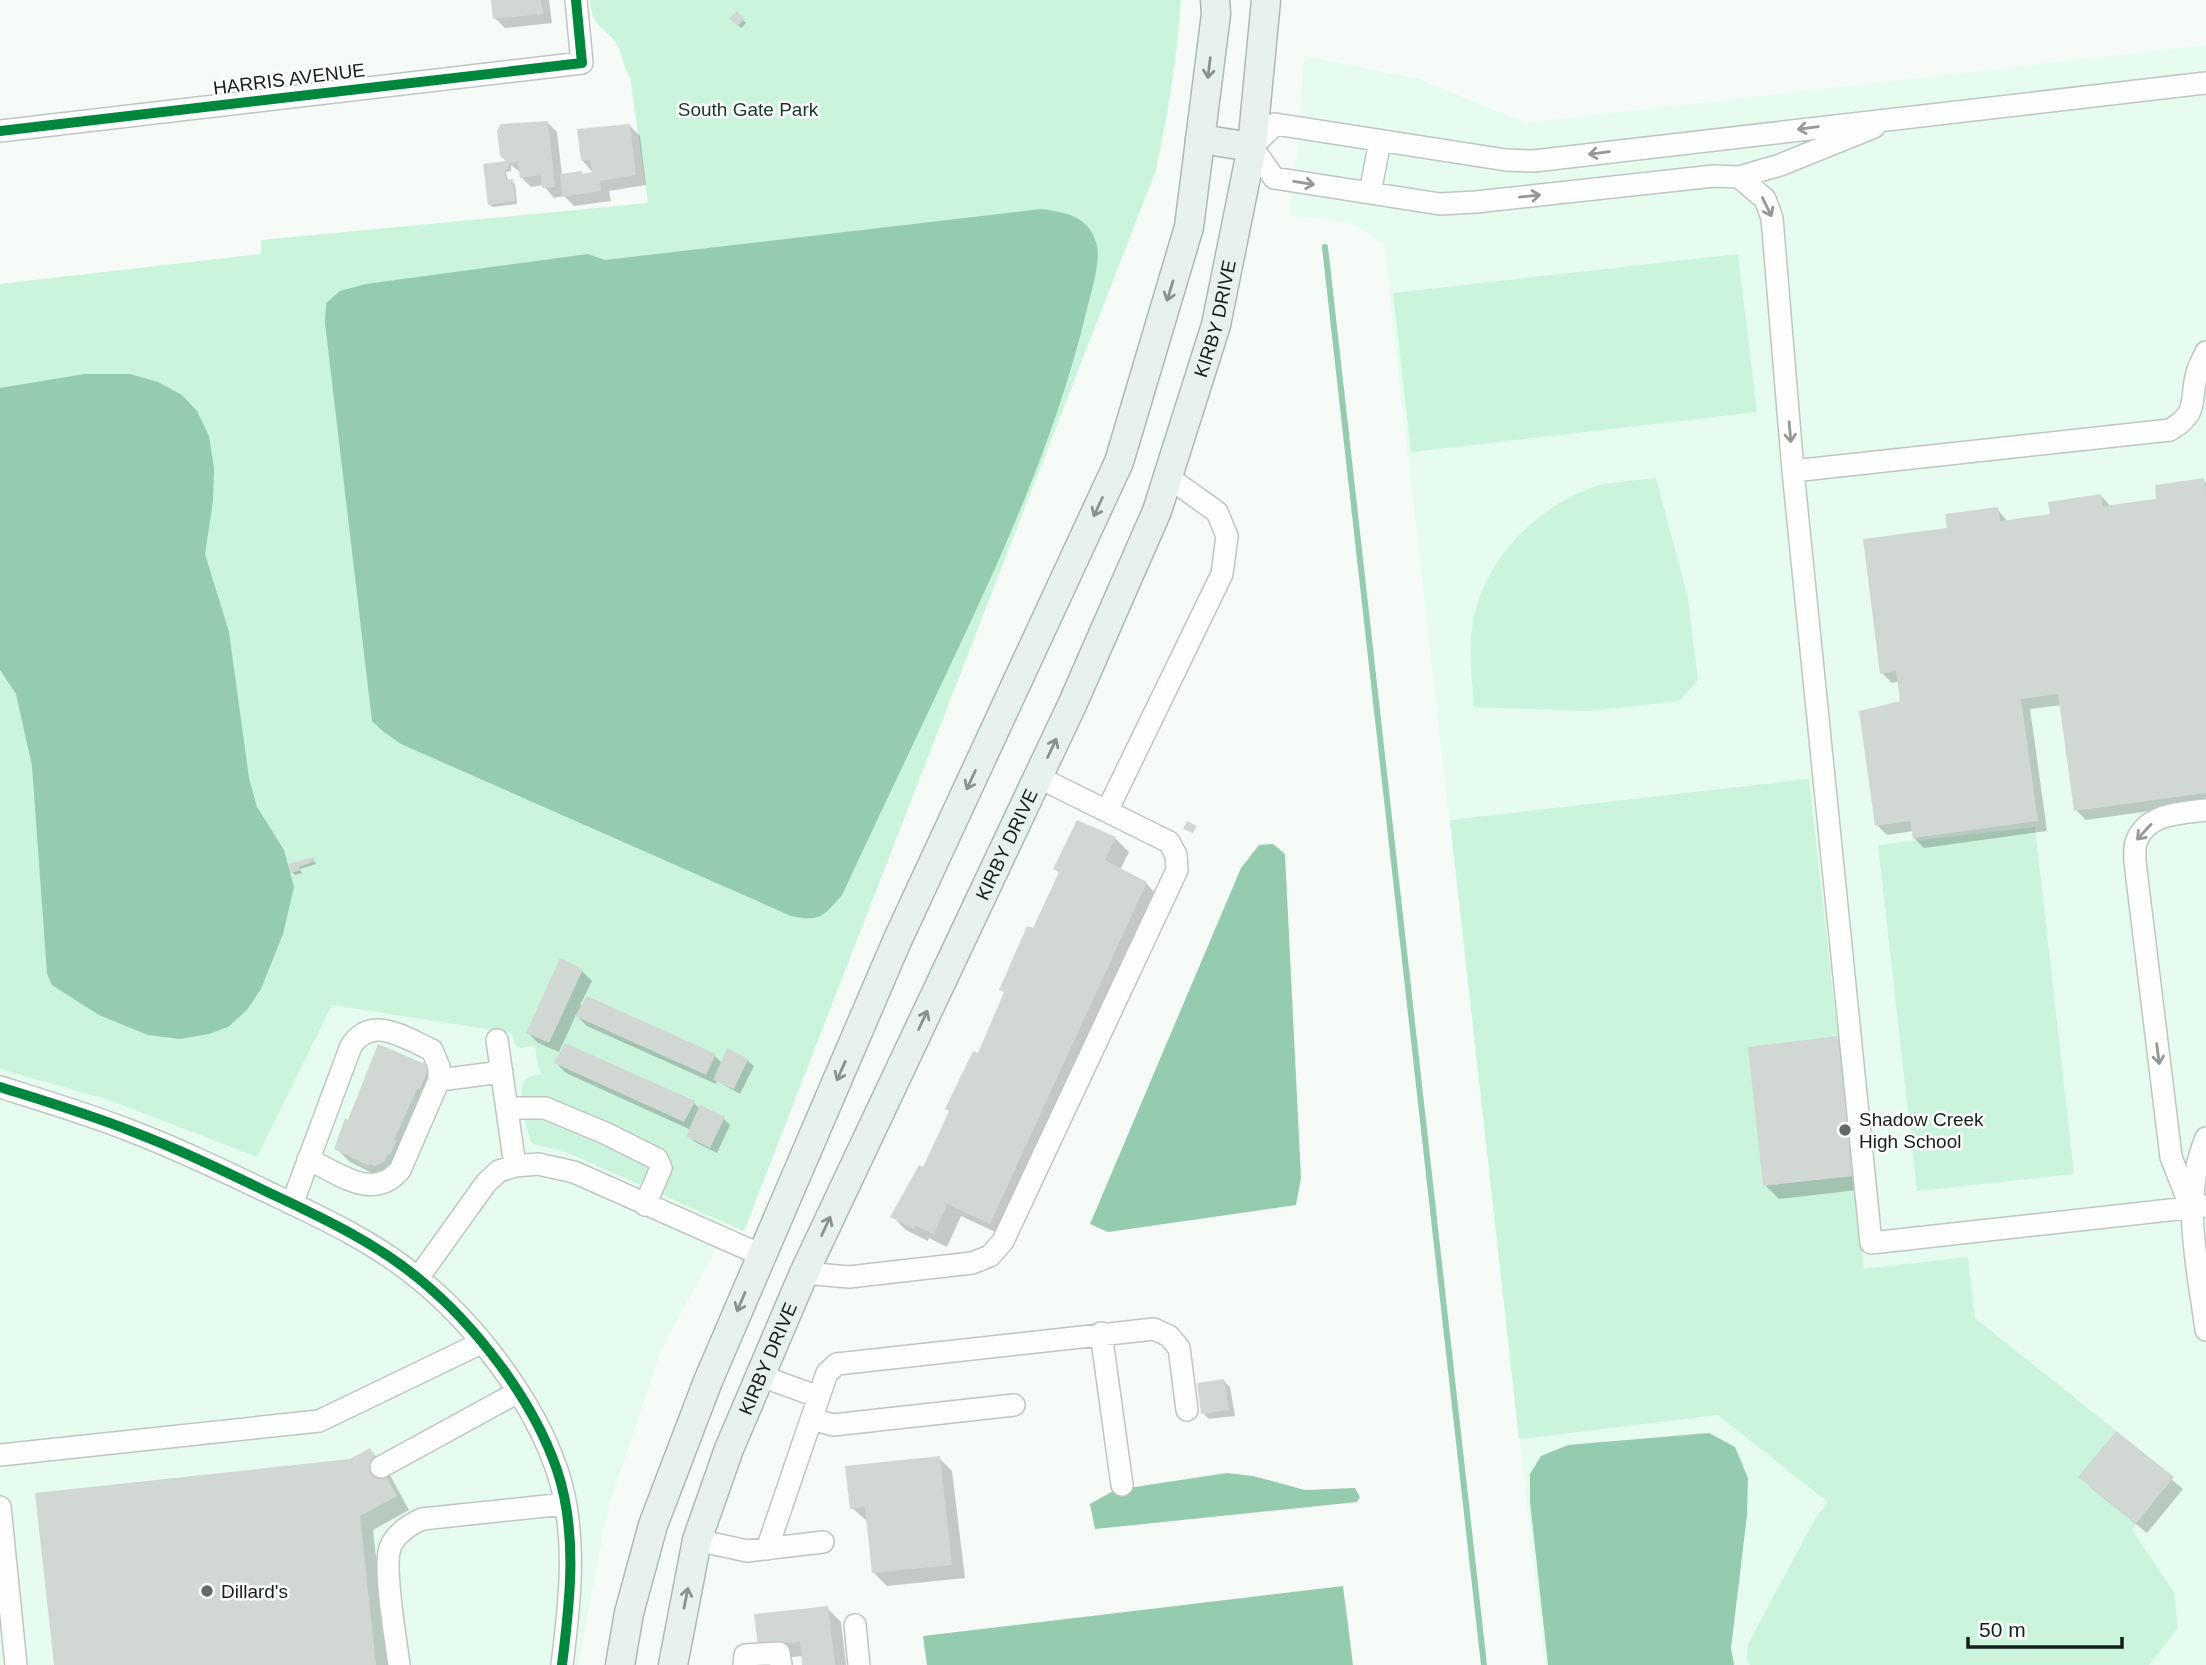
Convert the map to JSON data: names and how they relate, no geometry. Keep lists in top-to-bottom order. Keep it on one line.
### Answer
{"streets":{"main road":["KIRBY DRIVE"],"street":["HARRIS AVENUE"]},"parks":["South Gate Park"],"places":["Shadow Creek High School","Dillard's"],"scale_bar":"50 m"}
